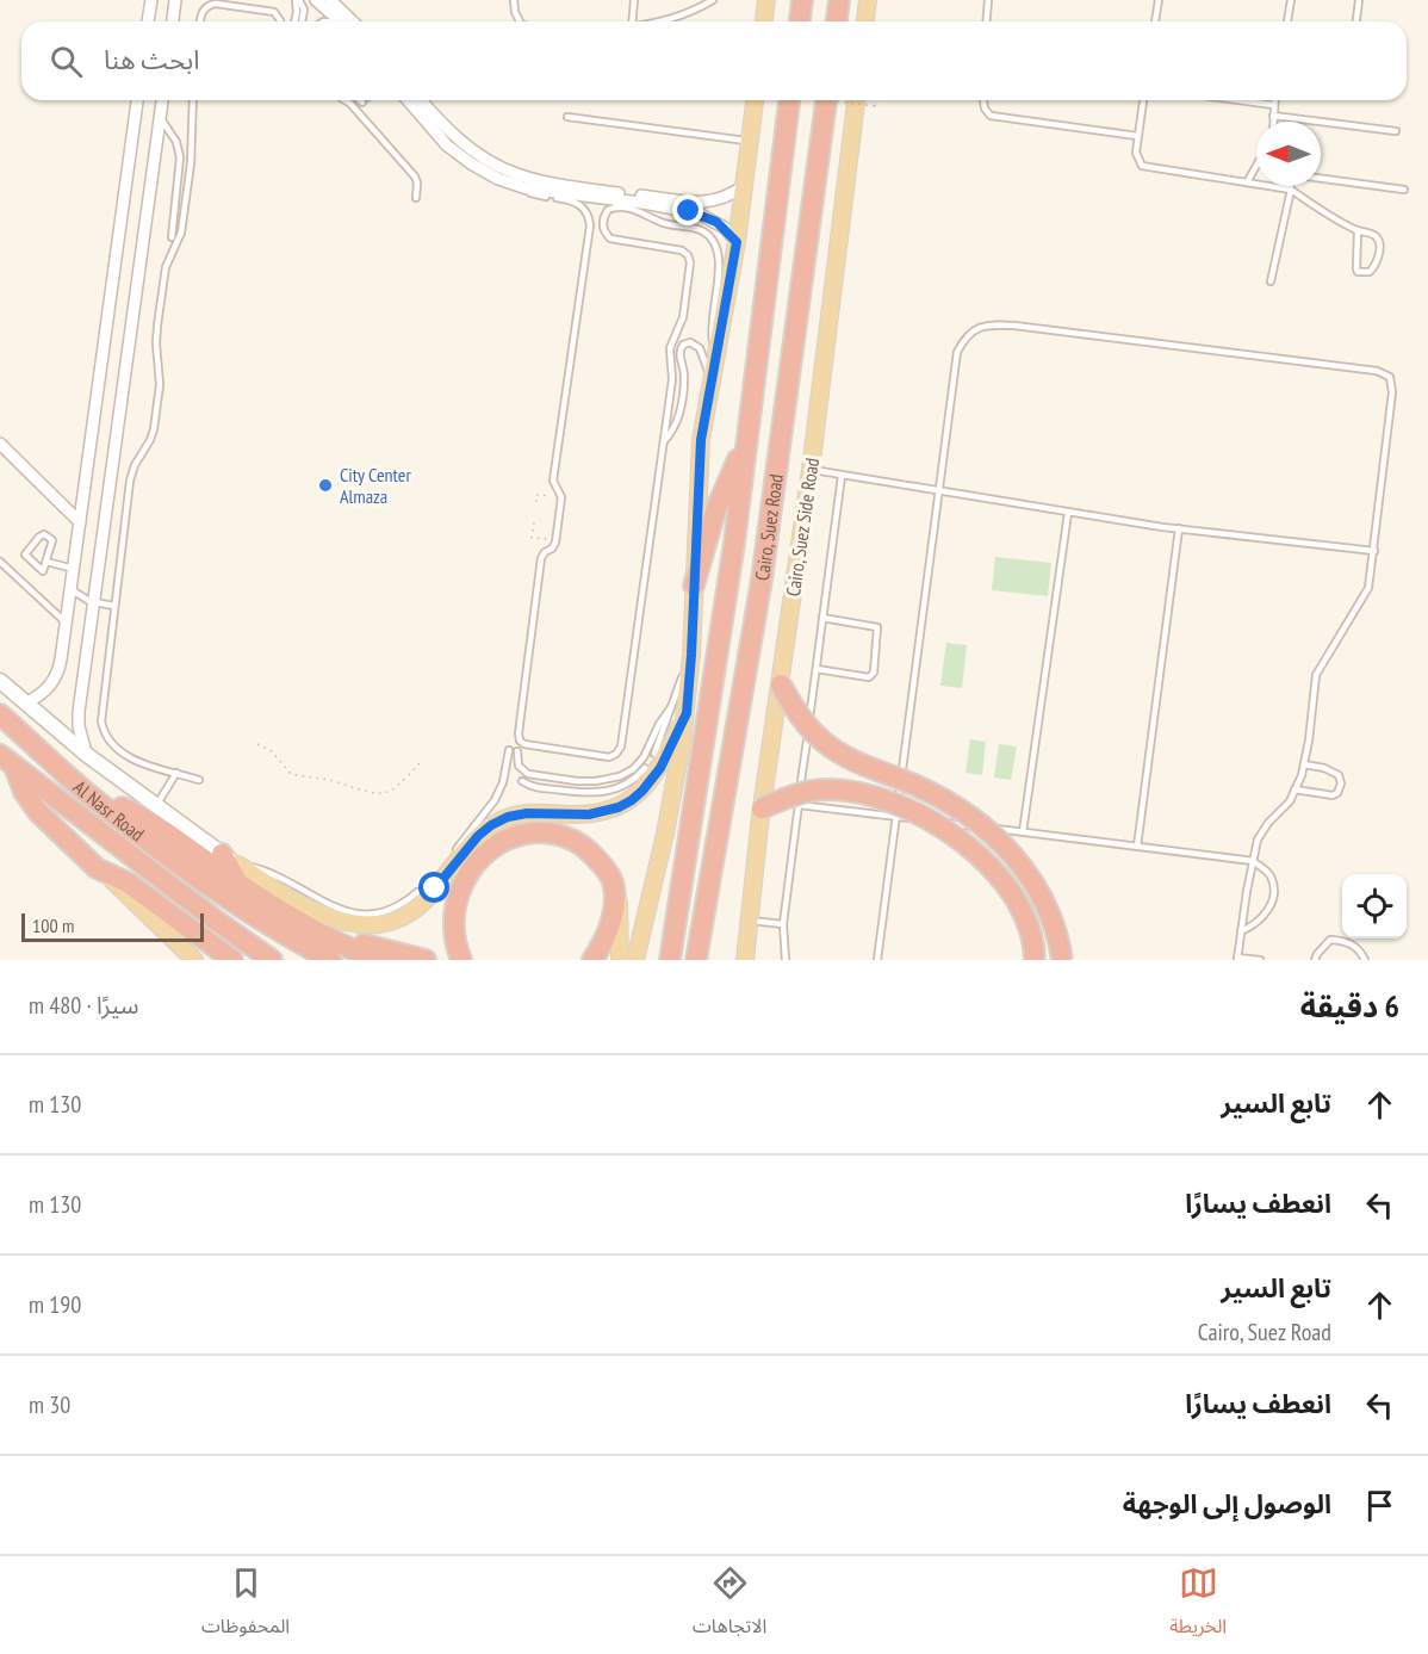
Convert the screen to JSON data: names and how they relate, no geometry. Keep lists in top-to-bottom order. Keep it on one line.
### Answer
{"streets":{"highway":["Cairo, Suez Road","Al Nasr Road"],"main road":["Cairo, Suez Side Road"]},"places":["City Center Almaza"],"scale_bar":"100 m","north":"left","page":{"search":"ابحث هنا","scale":"100 m","heading":["6 دقيقة","سيرًا · 480 m"],"list":[["تابع السير","130 m"],["انعطف يسارًا","130 m"],["تابع السير","Cairo, Suez Road","190 m"],["انعطف يسارًا","30 m"],"الوصول إلى الوجهة"],"nav":["الخريطة","الاتجاهات","المحفوظات"]}}
